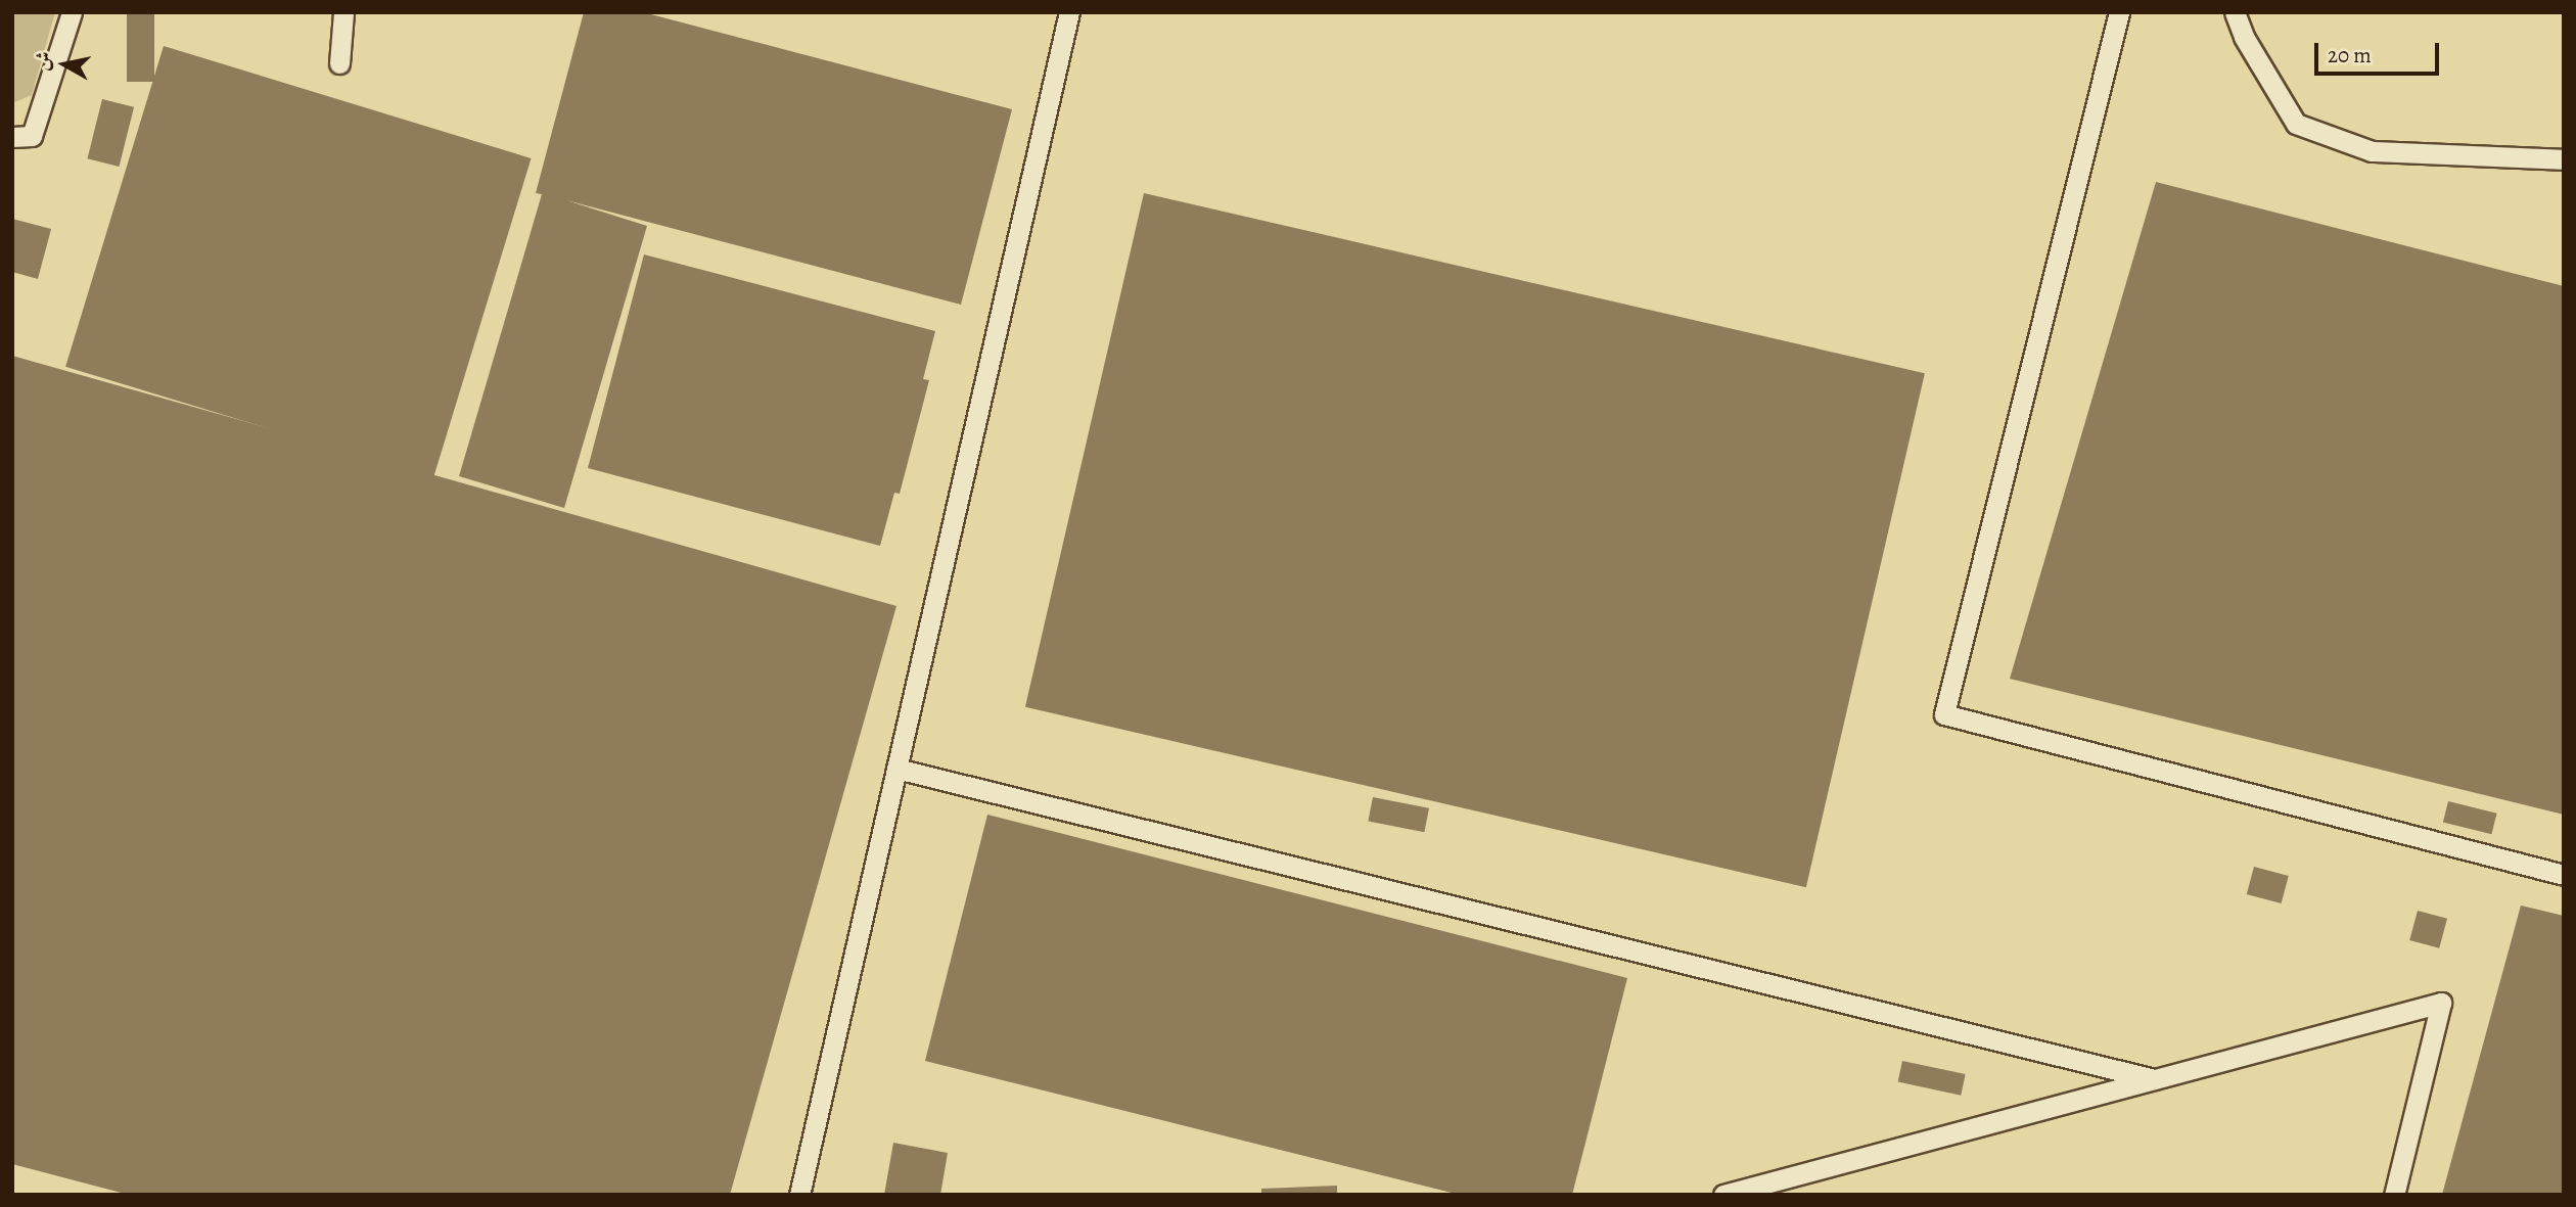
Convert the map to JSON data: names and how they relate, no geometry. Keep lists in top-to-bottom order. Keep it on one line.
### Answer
{"scale_bar":"20 m","north":"left"}
